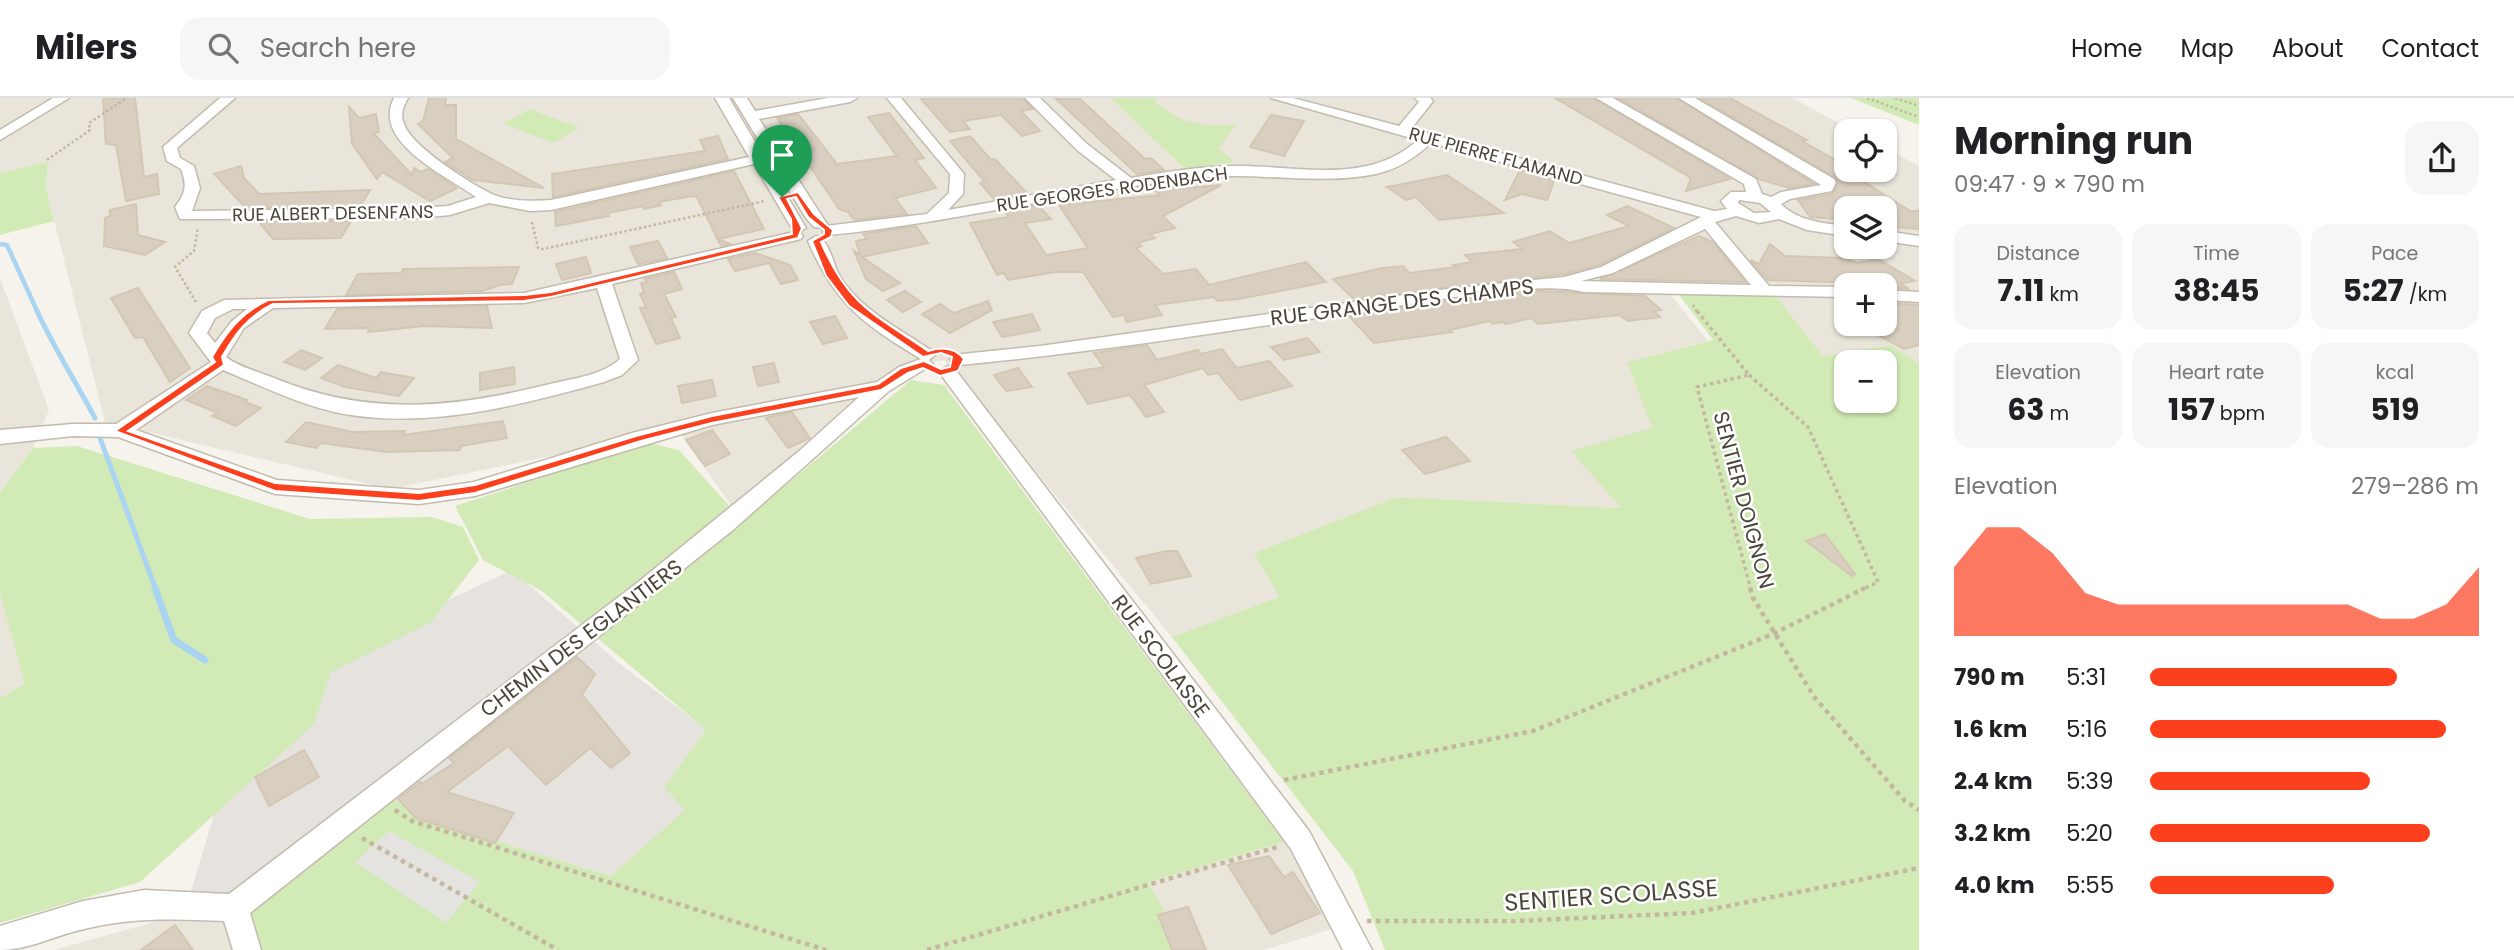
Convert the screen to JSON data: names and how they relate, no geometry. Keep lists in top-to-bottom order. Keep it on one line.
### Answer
{"streets":{"street":["RUE PIERRE FLAMAND","RUE GEORGES RODENBACH","RUE ALBERT DESENFANS","RUE GRANGE DES CHAMPS","CHEMIN DES EGLANTIERS","RUE SCOLASSE"],"path":["SENTIER DOIGNON","SENTIER SCOLASSE"]},"crossings":[["RUE PIERRE FLAMAND","RUE GEORGES RODENBACH"],["RUE GRANGE DES CHAMPS","CHEMIN DES EGLANTIERS"],["RUE GRANGE DES CHAMPS","RUE SCOLASSE"],["RUE SCOLASSE","SENTIER SCOLASSE"]],"page":{"header":"Milers","search":"Search here","nav":["Home","Map","About","Contact"],"heading":["Morning run","09:47 · 9 × 790 m"],"map_buttons":["+","−"],"stats":[["Distance","7.11 km"],["Time","38:45"],["Pace","5:27 /km"],["Elevation","63 m"],["Heart rate","157 bpm"],["kcal","519"]],"chart":["Elevation","279–286 m"],"list":[{"name":"790 m","note":"5:31"},{"name":"1.6 km","note":"5:16"},{"name":"2.4 km","note":"5:39"},{"name":"3.2 km","note":"5:20"},{"name":"4.0 km","note":"5:55"}]}}
